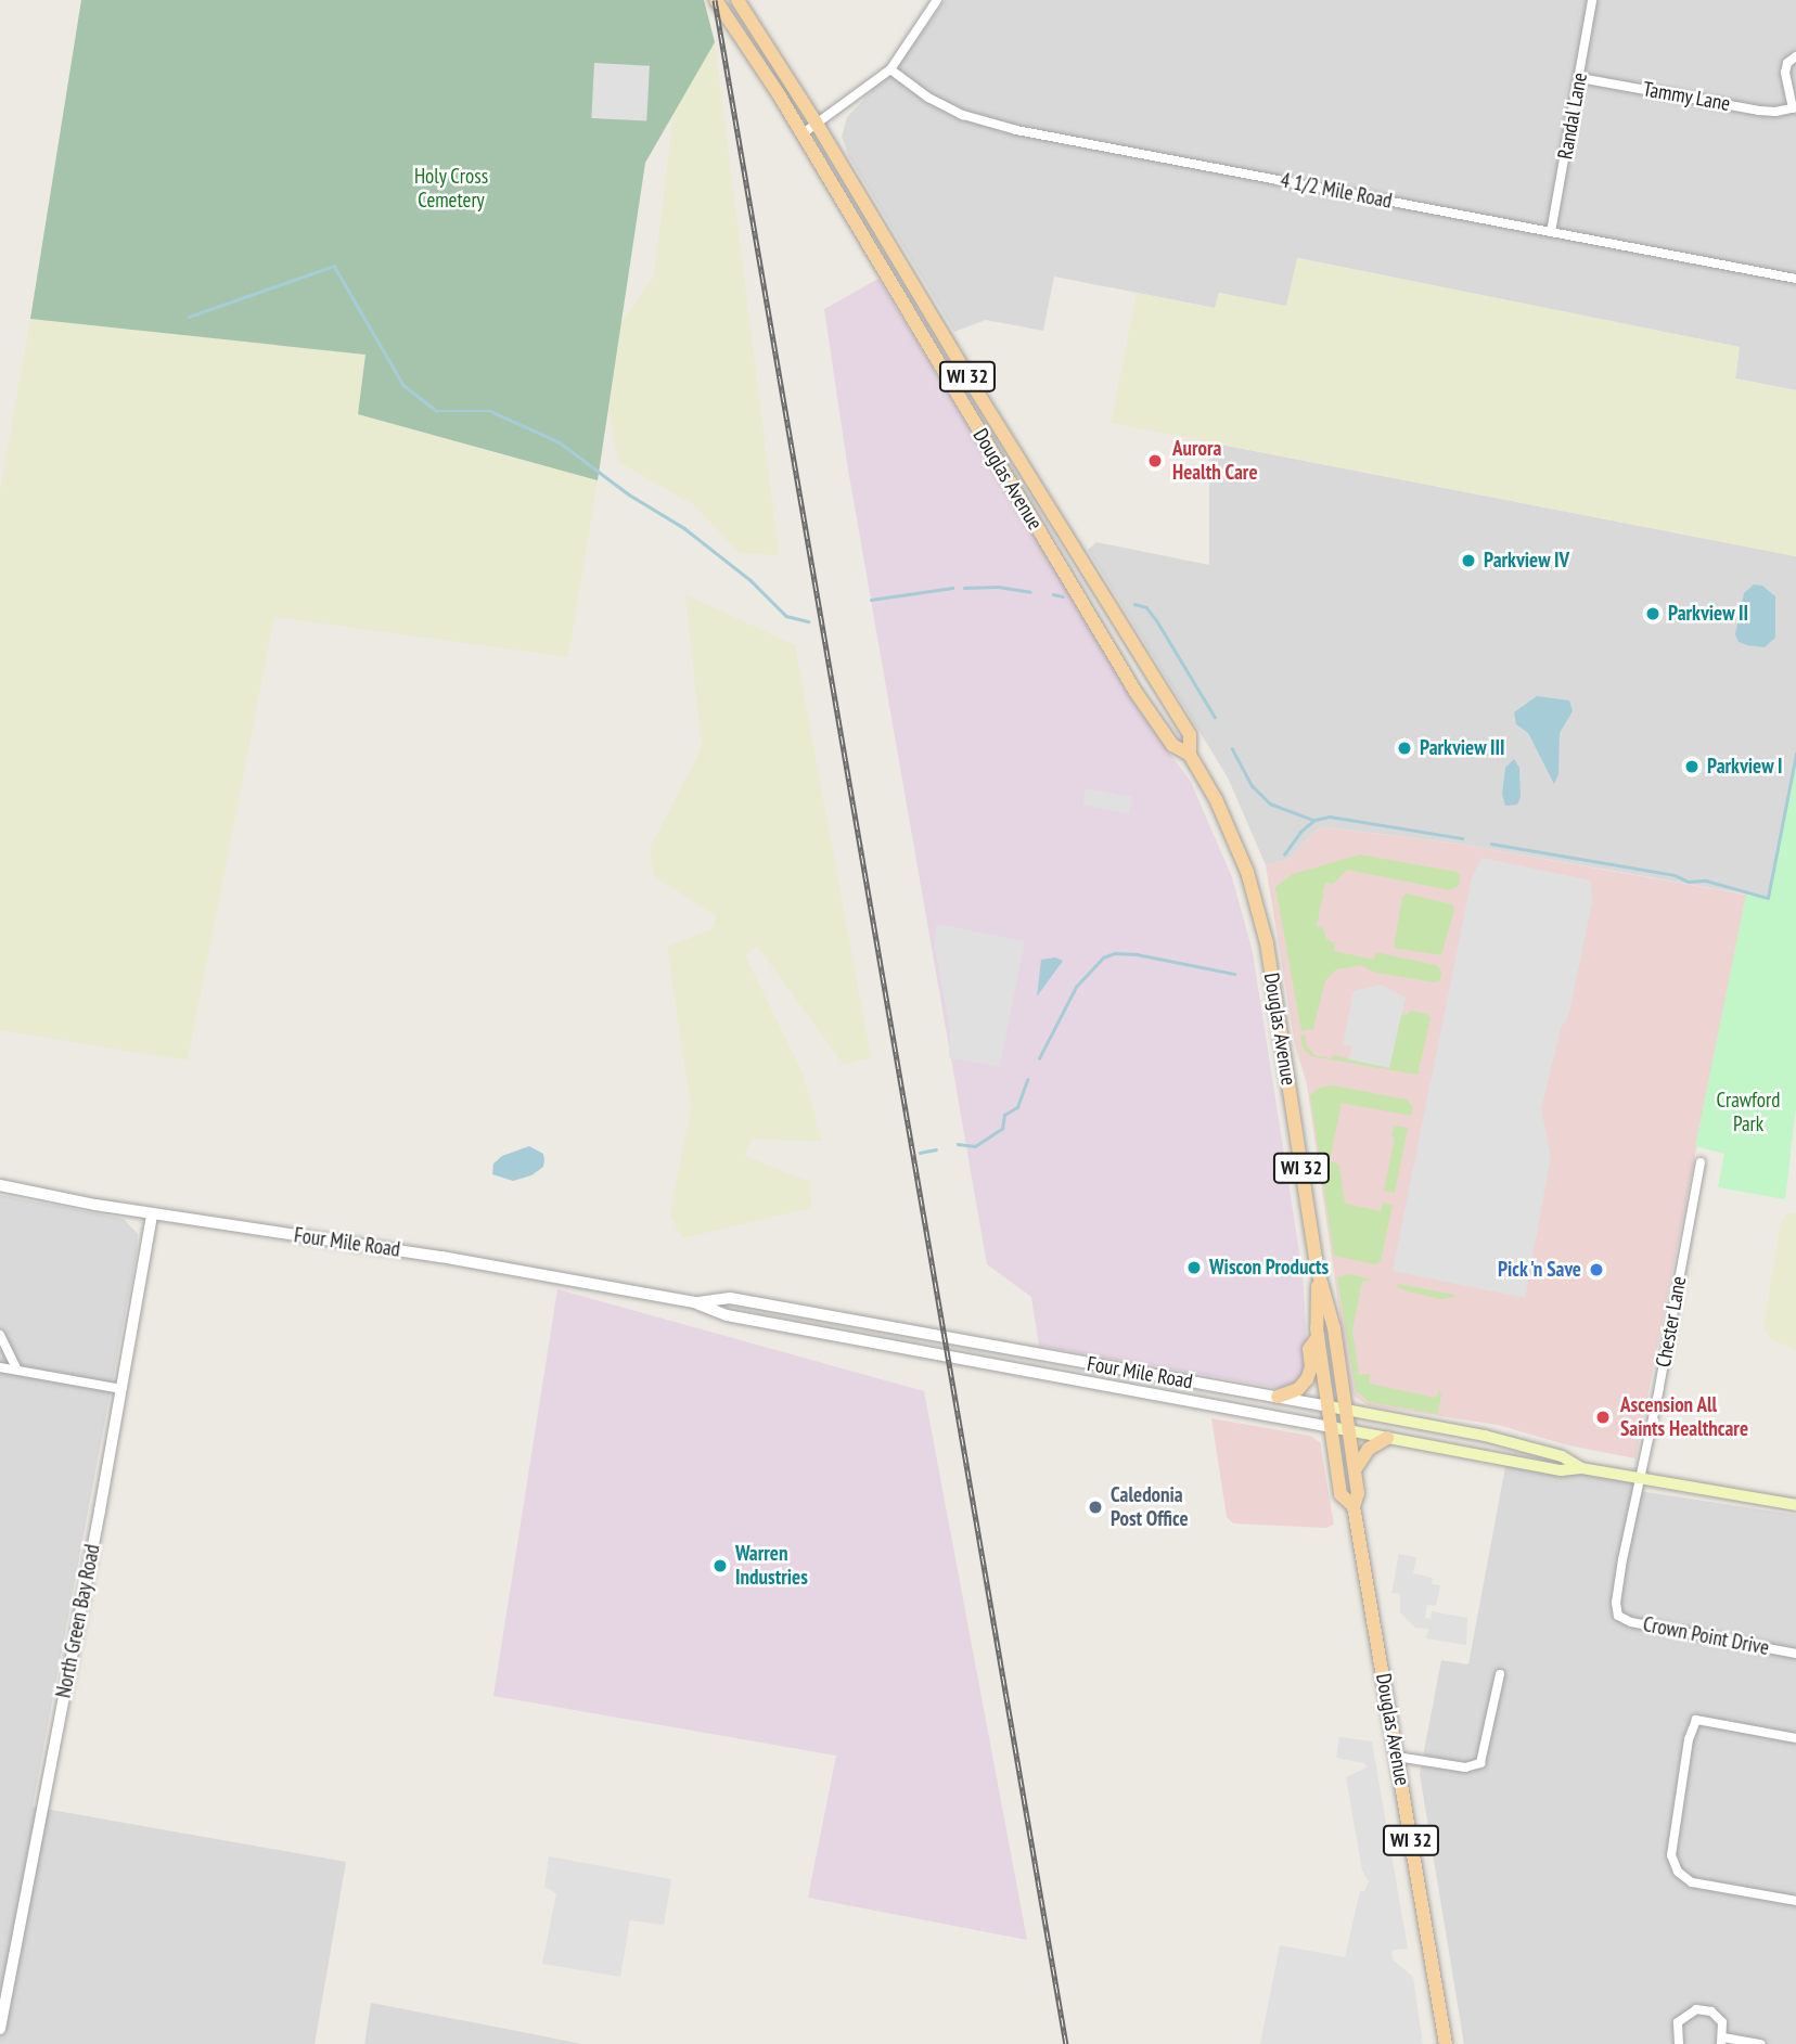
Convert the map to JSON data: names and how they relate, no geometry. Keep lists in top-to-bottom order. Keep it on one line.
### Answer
{"streets":{"main road":["WI 32","Douglas Avenue","Four Mile Road"],"street":["Tammy Lane","Randal Lane","4 1/2 Mile Road","Chester Lane","North Green Bay Road","Crown Point Drive"]},"crossings":[["Tammy Lane","Randal Lane"],["Randal Lane","4 1/2 Mile Road"],["Douglas Avenue","Four Mile Road"],["Four Mile Road","Chester Lane"],["Four Mile Road","North Green Bay Road"],["Chester Lane","Crown Point Drive"]],"parks":["Holy Cross Cemetery","Crawford Park"],"places":["Aurora Health Care","Parkview IV","Parkview II","Parkview III","Parkview I","Wiscon Products","Pick 'n Save","Ascension All Saints Healthcare","Caledonia Post Office","Warren Industries"]}
